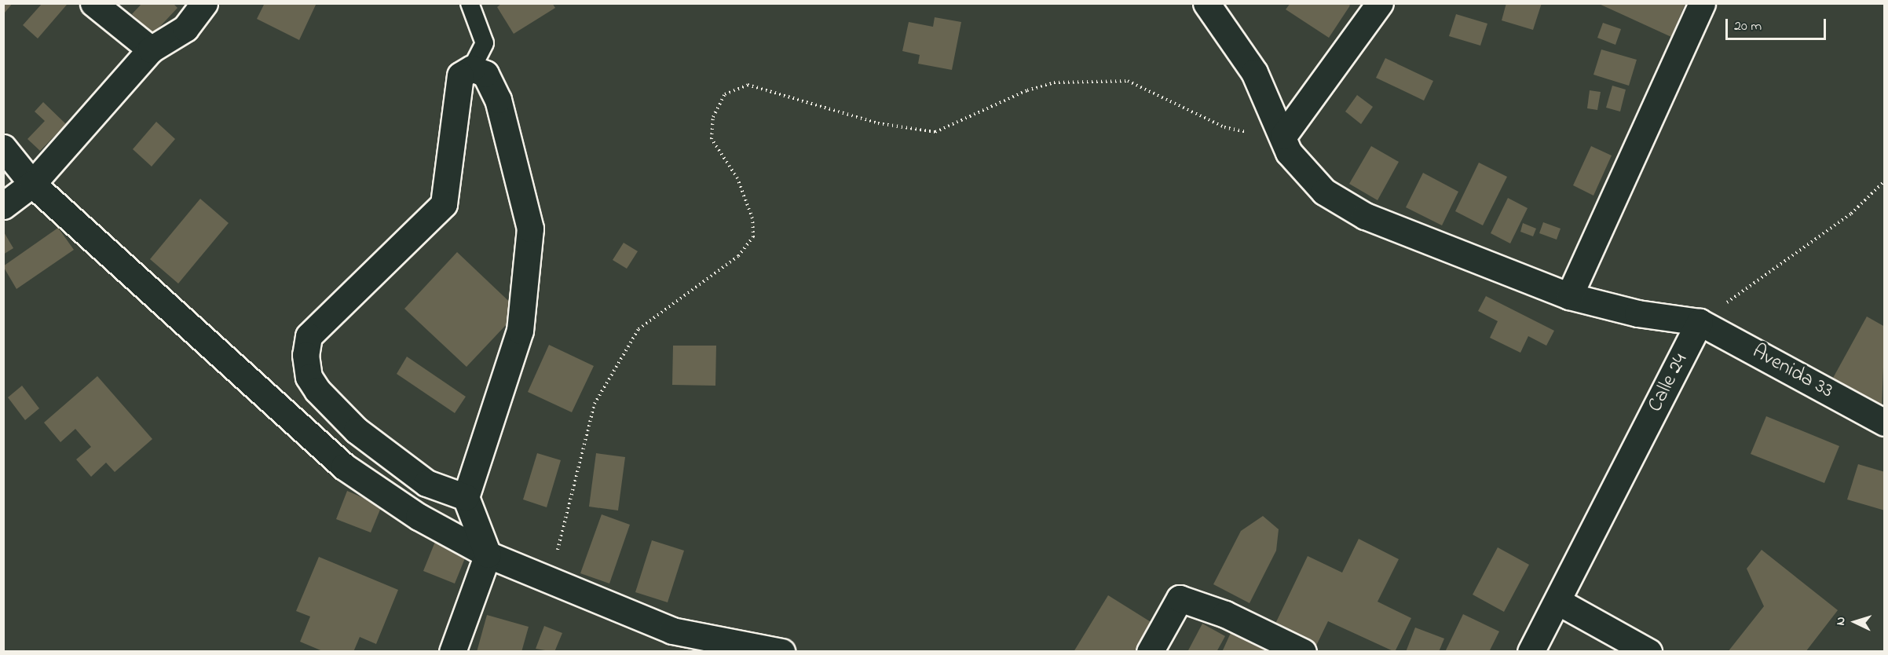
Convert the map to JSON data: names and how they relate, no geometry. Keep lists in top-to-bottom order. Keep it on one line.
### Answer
{"streets":{"street":["Avenida 33","Calle 24"]},"crossings":[["Avenida 33","Calle 24"]],"scale_bar":"20 m","north":"left"}
